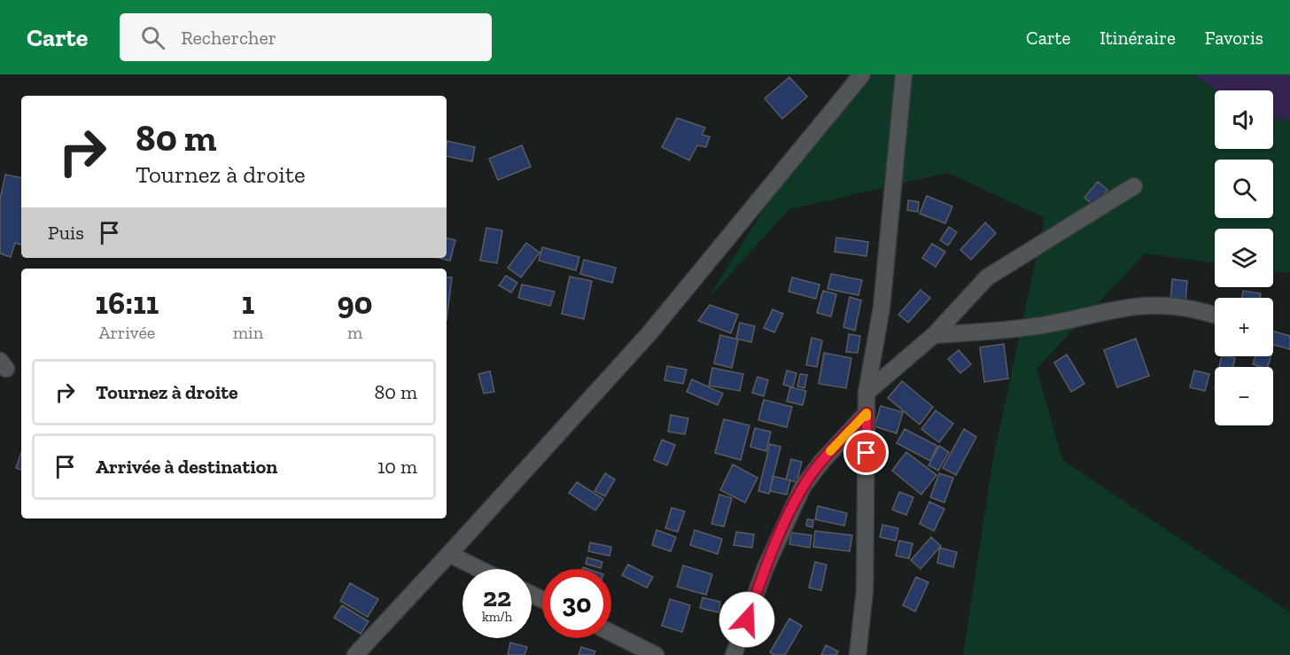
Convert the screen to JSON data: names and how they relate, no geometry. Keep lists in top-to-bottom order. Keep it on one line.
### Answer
{"page":{"header":"Carte","search":"Rechercher","nav":["Carte","Itinéraire","Favoris"],"map_buttons":["+","−"],"turn":["80 m","Tournez à droite"],"then":"Puis","eta":["16:11","Arrivée","1","min","90","m"],"list":[{"name":"Tournez à droite","value":"80 m"},{"name":"Arrivée à destination","value":"10 m"}],"speed":"22 km/h","limit":"30"}}
